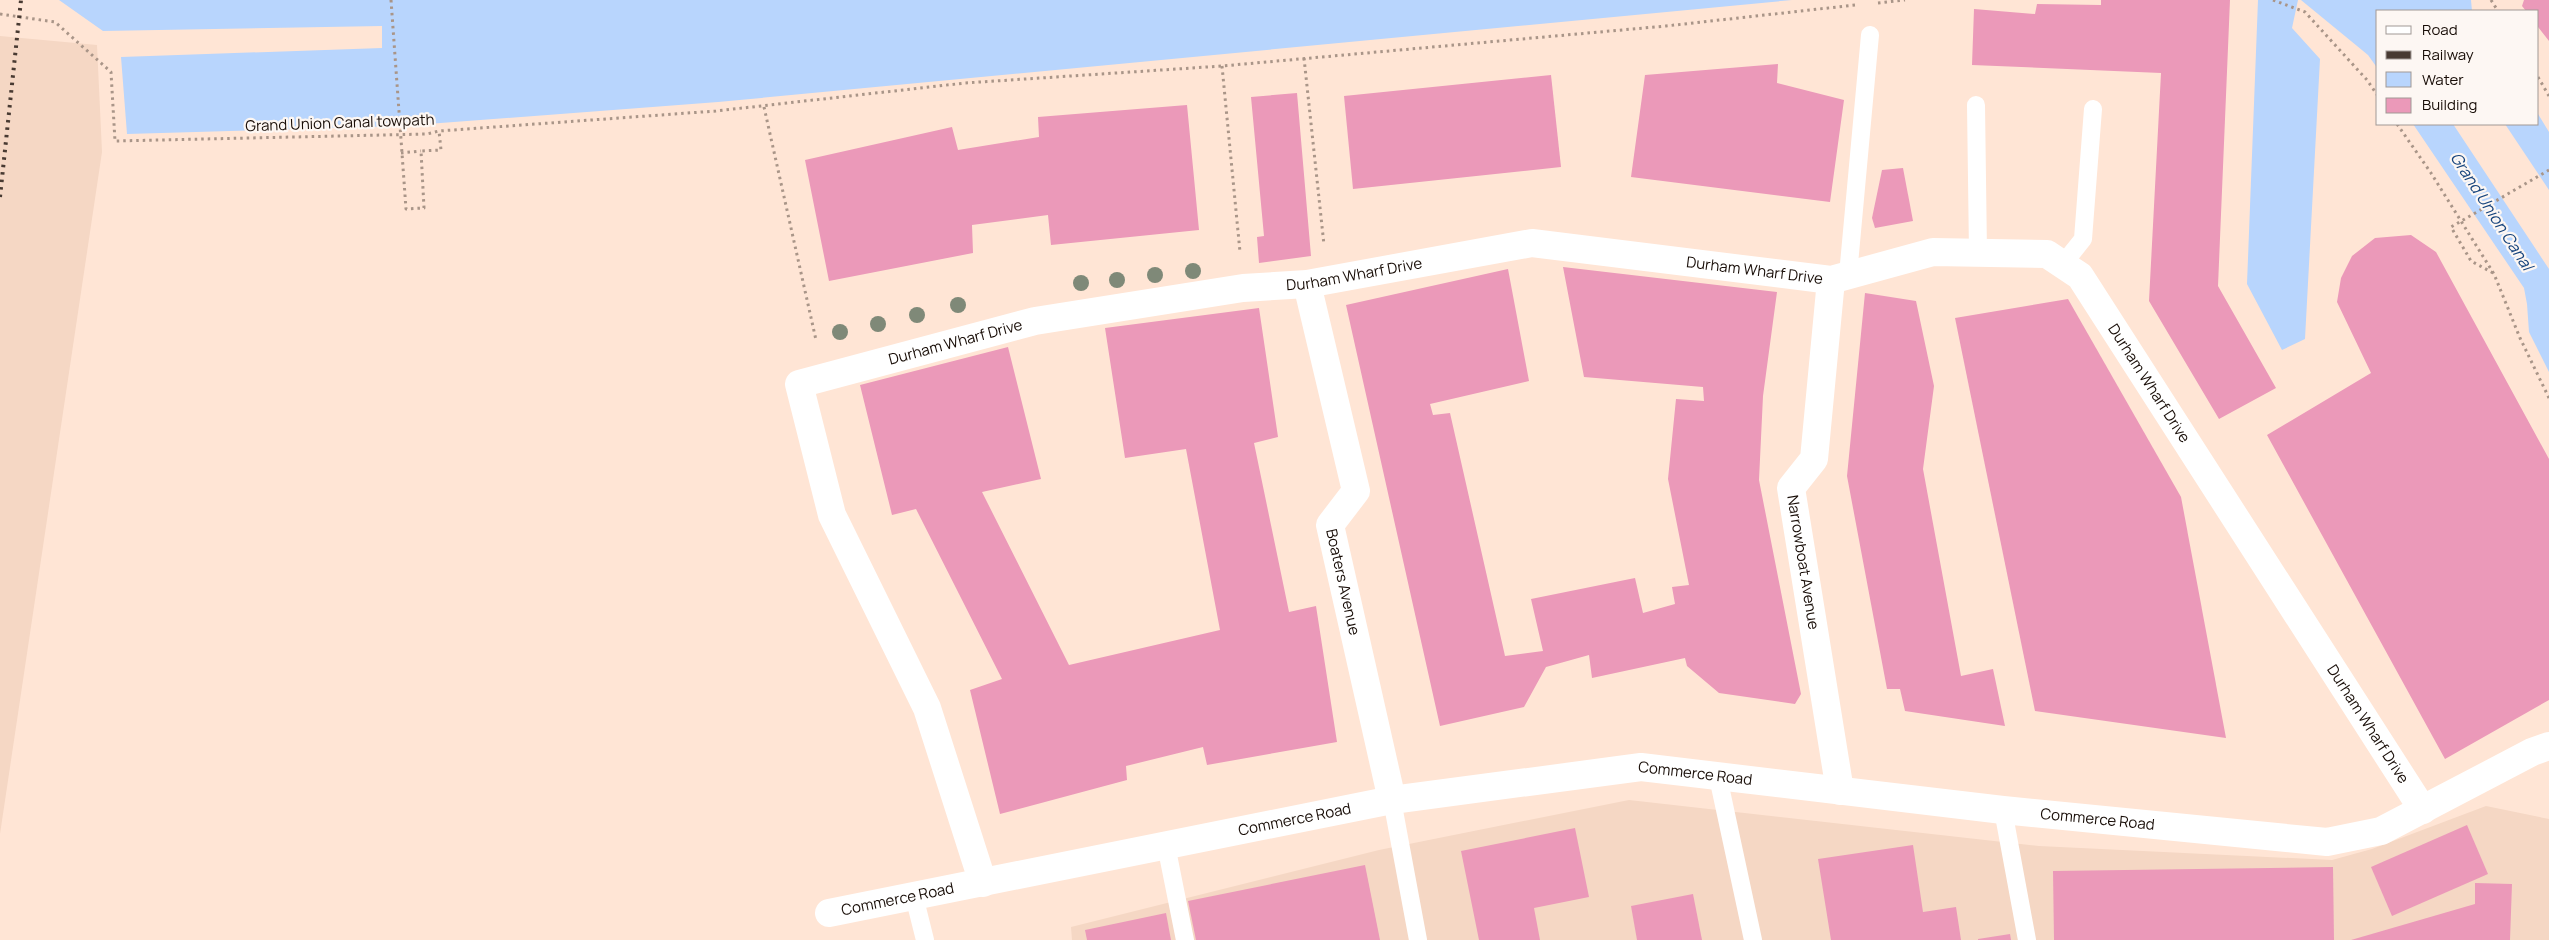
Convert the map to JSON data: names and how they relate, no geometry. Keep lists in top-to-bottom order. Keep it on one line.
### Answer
{"streets":{"street":["Durham Wharf Drive","Narrowboat Avenue","Boaters Avenue","Commerce Road"],"path":["Grand Union Canal towpath"]},"crossings":[["Durham Wharf Drive","Narrowboat Avenue"],["Durham Wharf Drive","Boaters Avenue"],["Durham Wharf Drive","Commerce Road"],["Narrowboat Avenue","Commerce Road"],["Boaters Avenue","Commerce Road"]],"water":["Grand Union Canal"],"legend":["Road","Railway","Water","Building"]}
